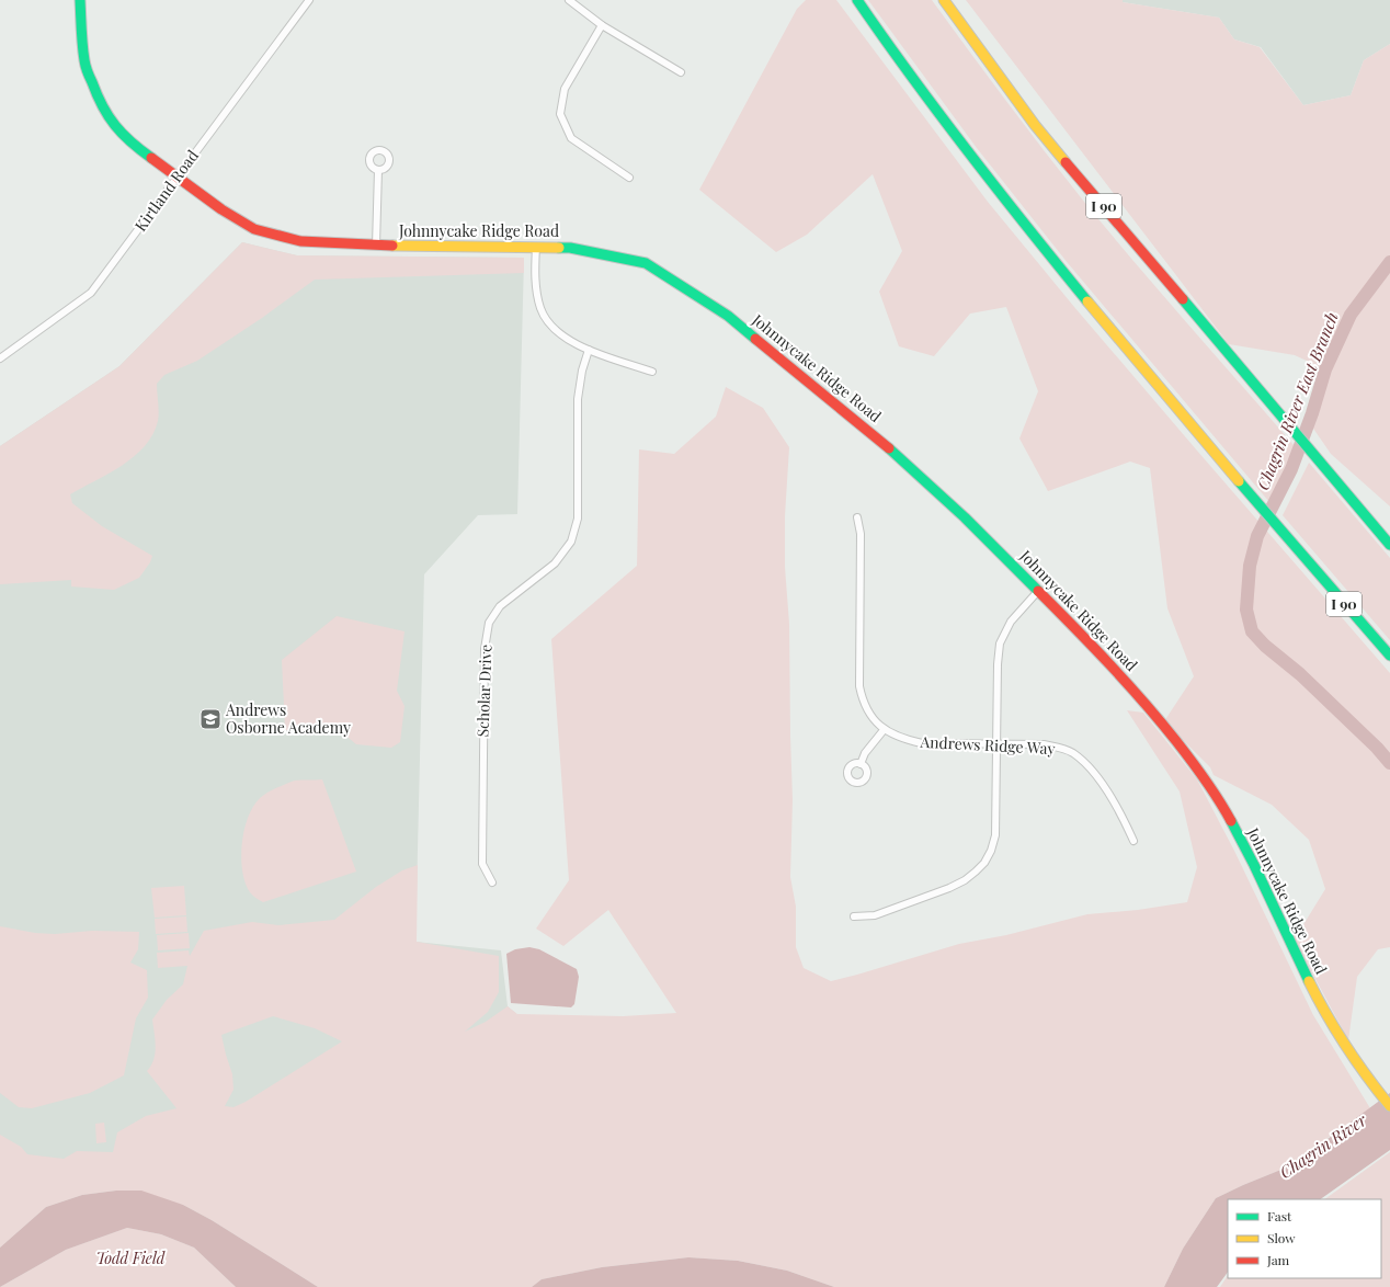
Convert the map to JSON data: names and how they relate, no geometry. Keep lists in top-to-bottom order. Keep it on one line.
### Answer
{"streets":{"main road":["I 90","Johnnycake Ridge Road"],"street":["Kirtland Road","Scholar Drive","Andrews Ridge Way"]},"crossings":[["Kirtland Road","Johnnycake Ridge Road"]],"water":["Chagrin River East Branch","Chagrin River"],"parks":["Todd Field"],"places":{"school or university":["Andrews Osborne Academy"]},"legend":["Fast","Slow","Jam"]}
